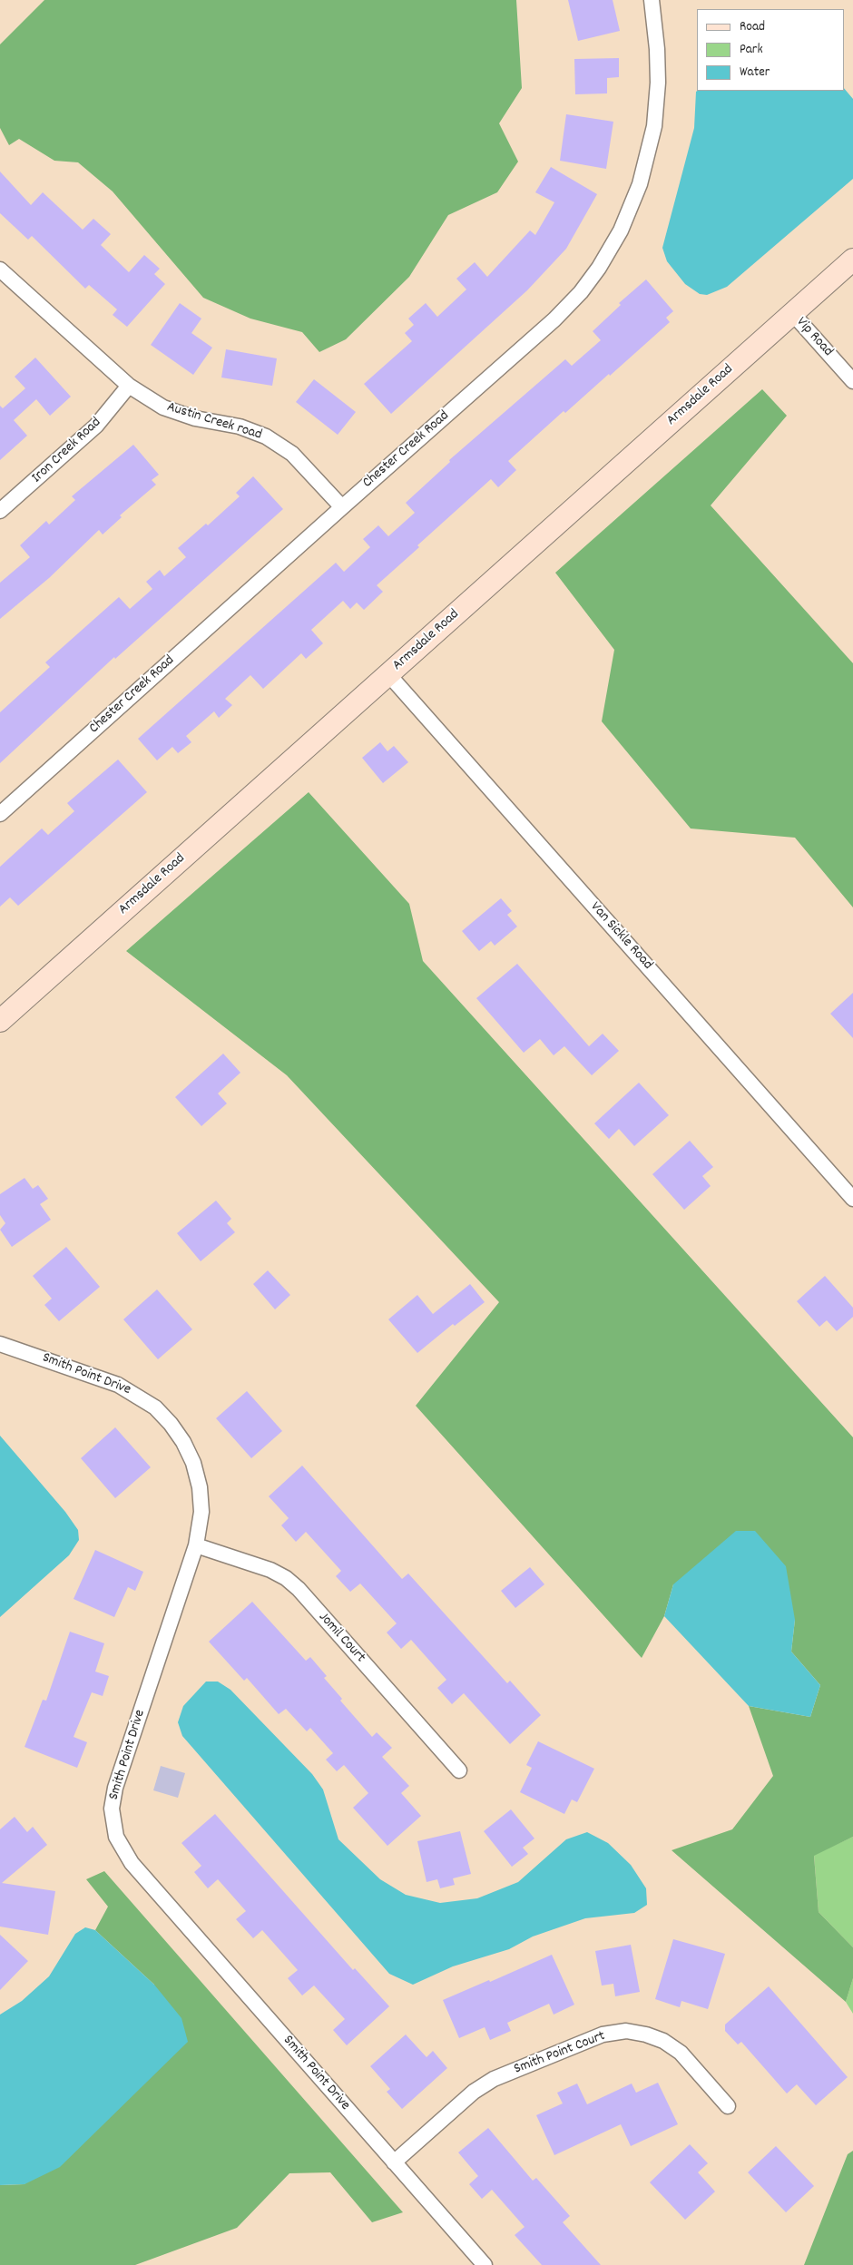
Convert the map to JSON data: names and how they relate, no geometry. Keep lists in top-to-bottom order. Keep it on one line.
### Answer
{"streets":{"street":["Vip Road","Armsdale Road","Austin Creek road","Chester Creek Road","Iron Creek Road","Van Sickle Road","Smith Point Drive","Jomil Court","Smith Point Court"]},"crossings":[["Vip Road","Armsdale Road"],["Armsdale Road","Van Sickle Road"],["Austin Creek road","Chester Creek Road"],["Austin Creek road","Iron Creek Road"],["Smith Point Drive","Jomil Court"],["Smith Point Drive","Smith Point Court"]],"legend":["Road","Park","Water"]}
